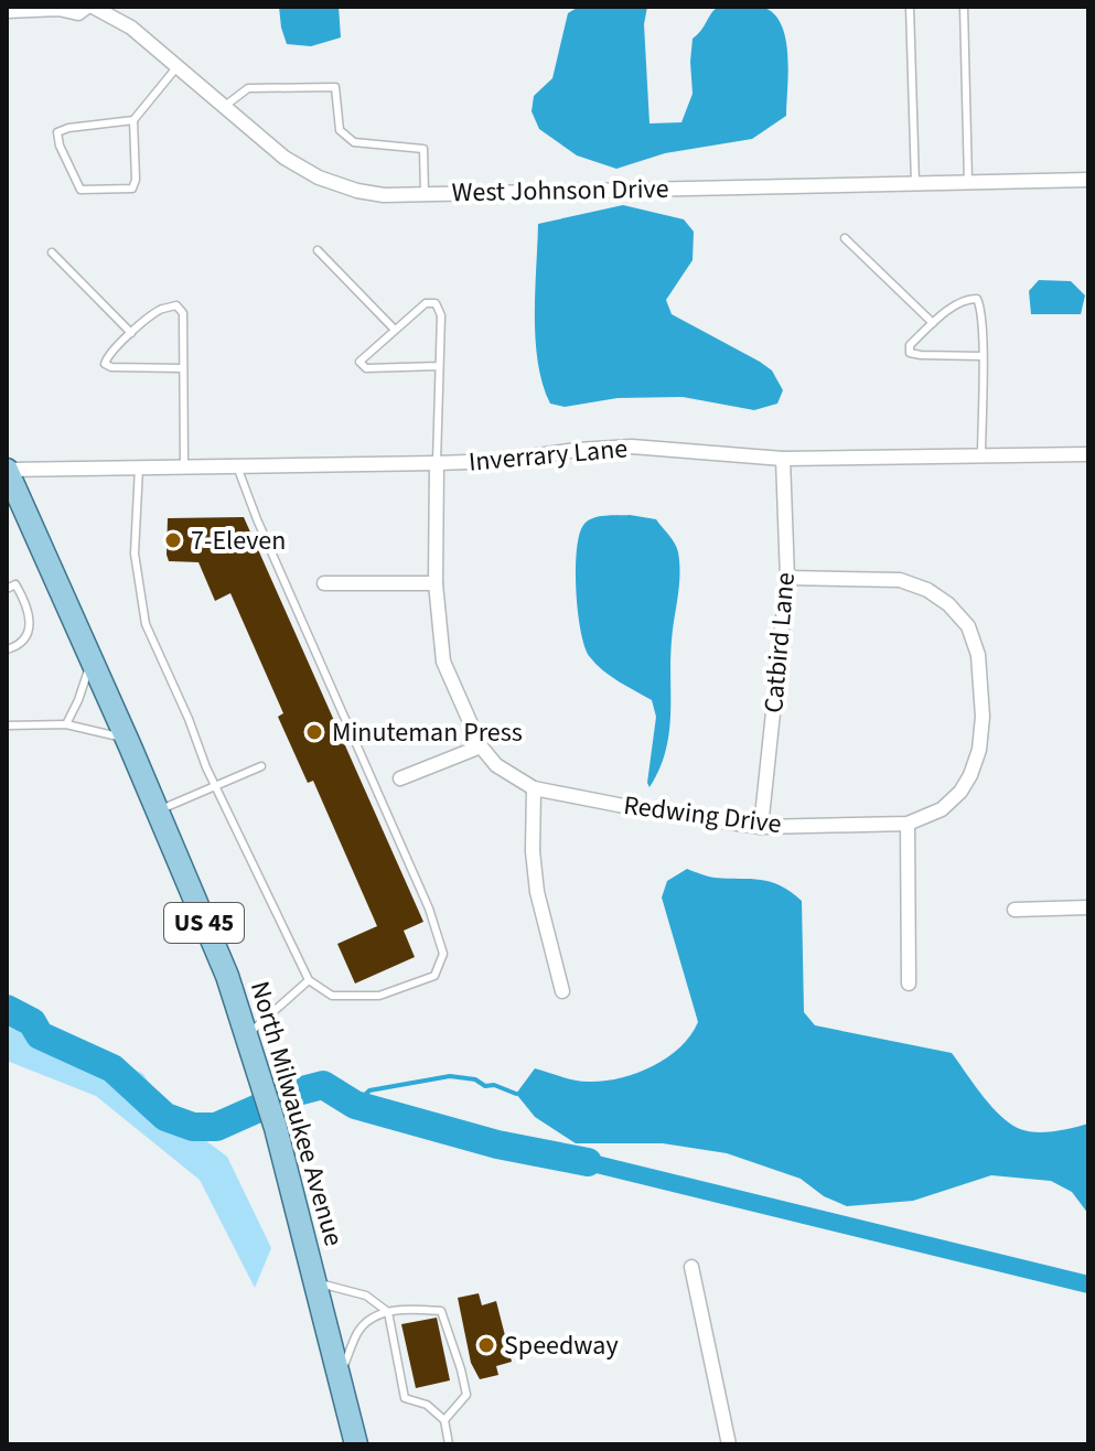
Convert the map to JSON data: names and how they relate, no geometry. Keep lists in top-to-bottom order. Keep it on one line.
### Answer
{"streets":{"main road":["US 45","North Milwaukee Avenue"],"street":["West Johnson Drive","Inverrary Lane","Catbird Lane","Redwing Drive"]},"crossings":[["Inverrary Lane","Catbird Lane"],["Inverrary Lane","Redwing Drive"],["Inverrary Lane","North Milwaukee Avenue"],["Catbird Lane","Redwing Drive"]],"places":["7-Eleven","Minuteman Press","Speedway"]}
